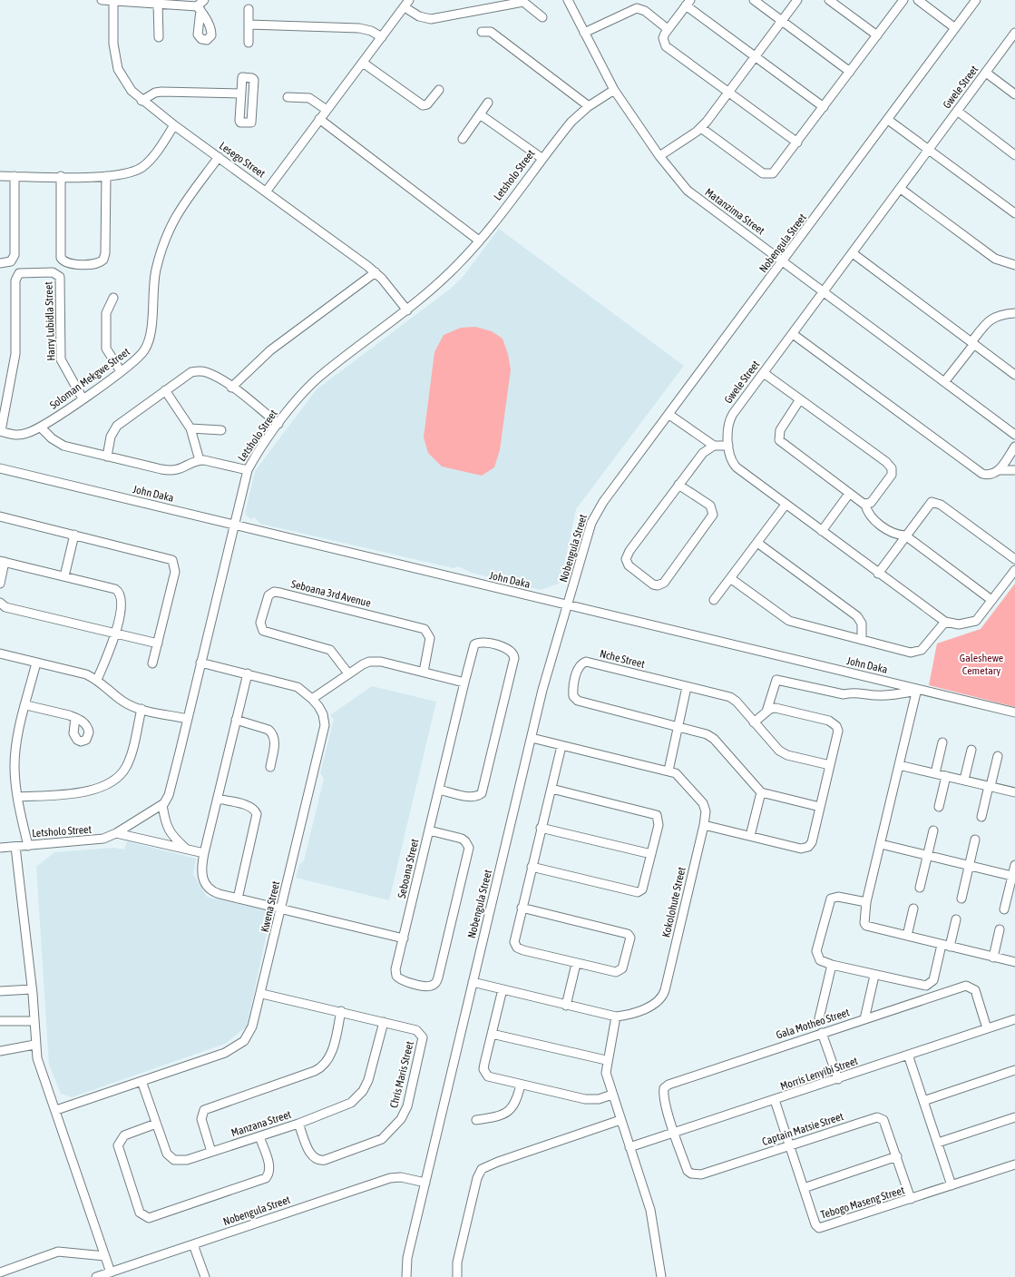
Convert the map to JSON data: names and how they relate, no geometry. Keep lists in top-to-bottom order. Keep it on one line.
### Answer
{"streets":{"street":["Gwele Street","Lesego Street","Letsholo Street","Matanzima Street","Nobengula Street","Harry Lubidla Street","Soloman Mekgwe Street","John Daka","Seboana 3rd Avenue","Nche Street","Seboana Street","Kokolohute Street","Kwena Street","Gala Motheo Street","Morris Lenyibi Street","Chris Maris Street","Manzana Street","Captain Matsie Street","Tebogo Maseng Street"]},"crossings":[["Gwele Street","Matanzima Street"],["Lesego Street","Letsholo Street"],["Lesego Street","Soloman Mekgwe Street"],["Letsholo Street","Matanzima Street"],["Letsholo Street","John Daka"],["Letsholo Street","Kwena Street"],["Matanzima Street","Nobengula Street"],["Nobengula Street","John Daka"],["Nobengula Street","Kokolohute Street"],["Harry Lubidla Street","Soloman Mekgwe Street"],["Kwena Street","Chris Maris Street"],["Kwena Street","Manzana Street"],["Gala Motheo Street","Morris Lenyibi Street"],["Gala Motheo Street","Captain Matsie Street"],["Morris Lenyibi Street","Captain Matsie Street"],["Morris Lenyibi Street","Tebogo Maseng Street"],["Chris Maris Street","Manzana Street"],["Captain Matsie Street","Tebogo Maseng Street"]],"parks":["Galeshewe Cemetary"]}
